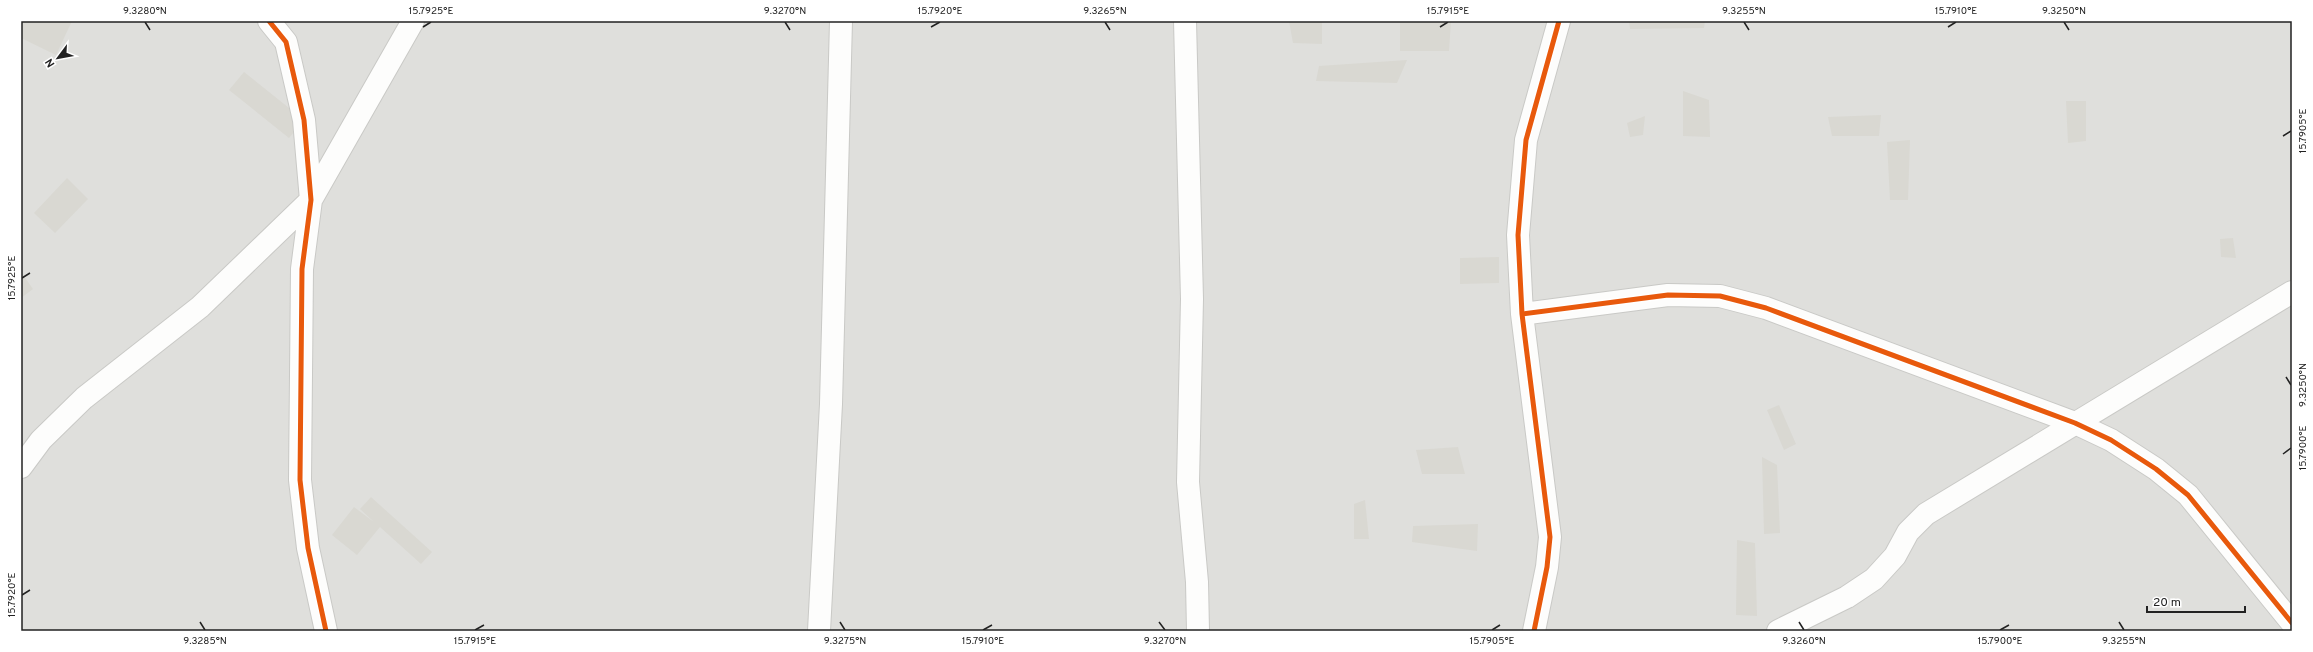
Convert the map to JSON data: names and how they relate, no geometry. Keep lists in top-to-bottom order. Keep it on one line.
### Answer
{"scale_bar":"20 m","north":"bottom left","coordinates":["9.3280°N","15.7925°E","9.3270°N","15.7920°E","9.3265°N","15.7915°E","9.3255°N","15.7910°E","9.3250°N","15.7905°E","15.7900°E","9.3285°N","9.3275°N","9.3260°N"]}
